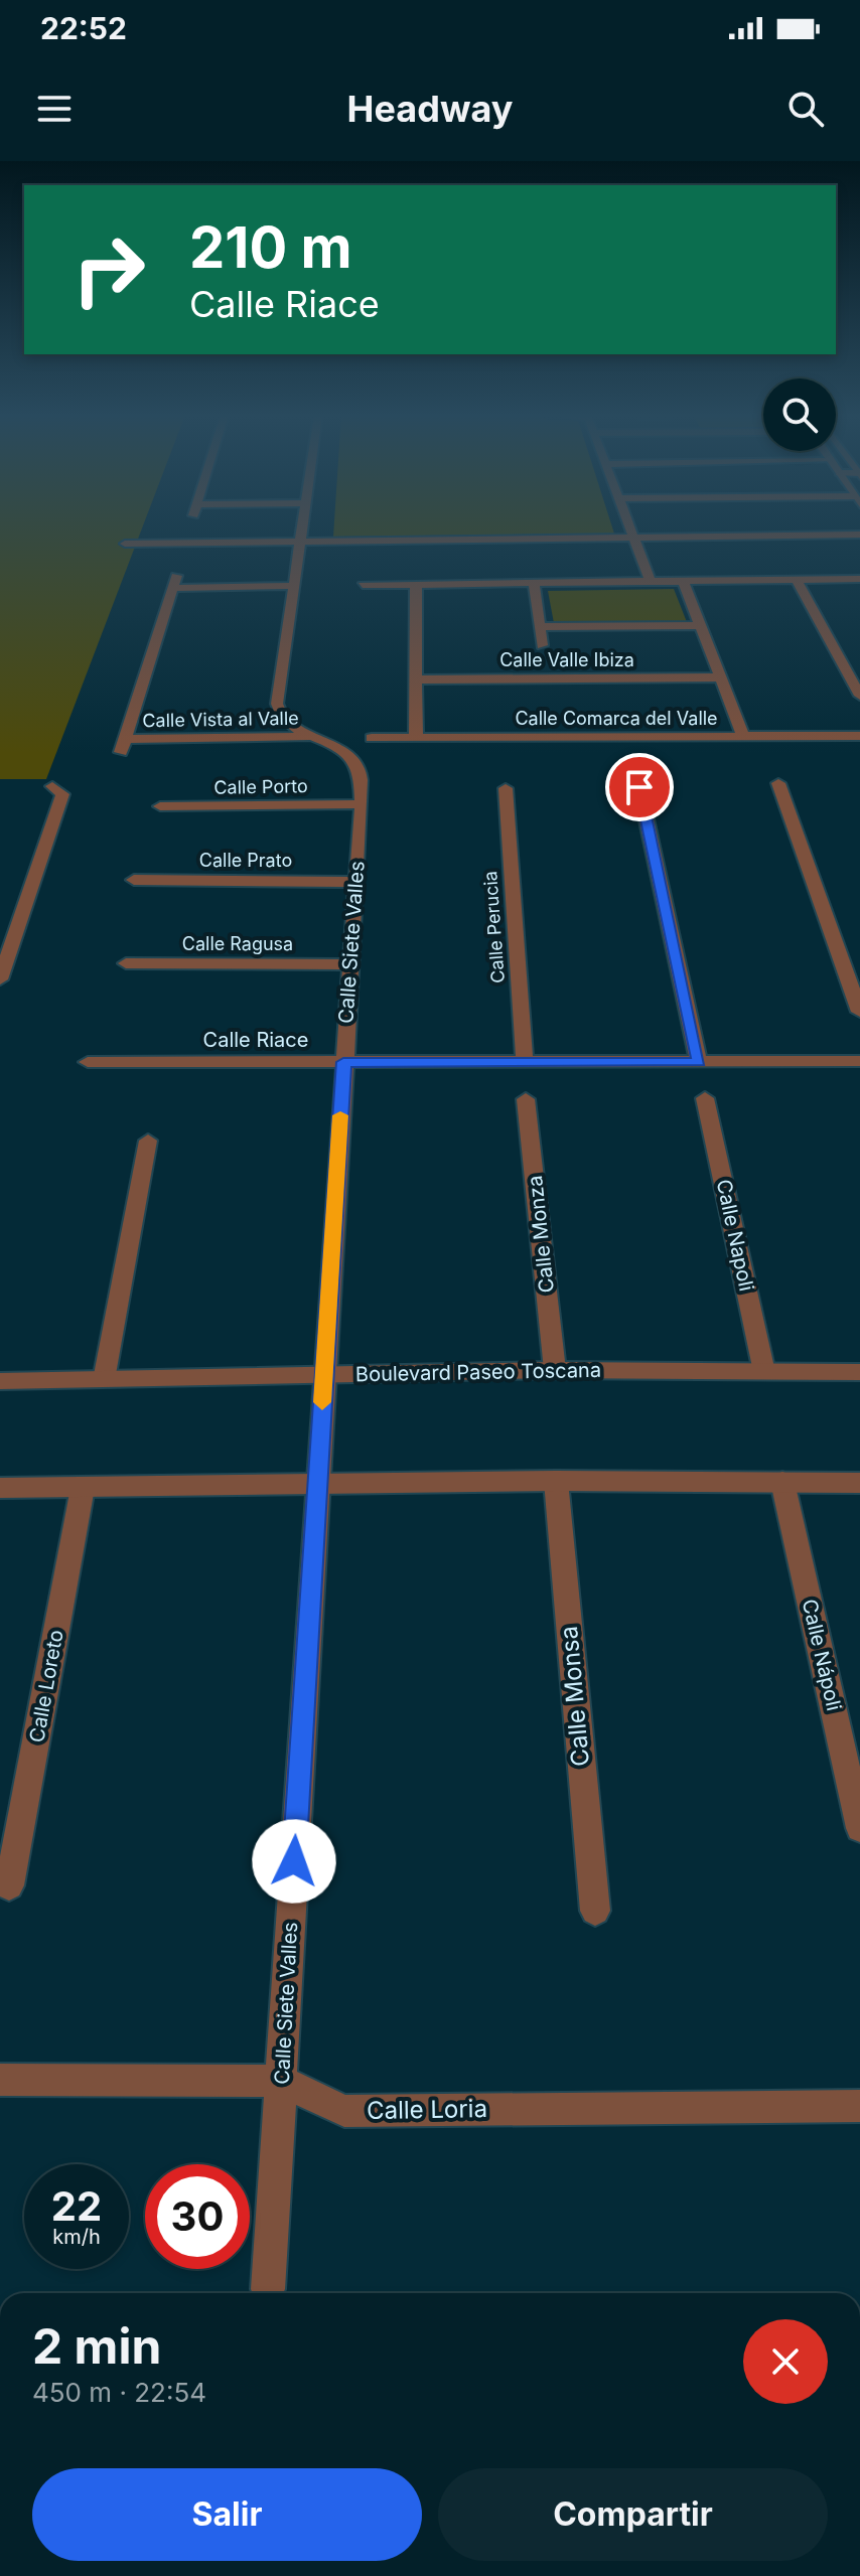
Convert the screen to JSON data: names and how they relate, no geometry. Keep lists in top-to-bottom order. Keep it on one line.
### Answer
{"streets":{"street":["Calle Valle Ibiza","Calle Comarca del Valle","Calle Vista al Valle","Calle Porto","Calle Prato","Calle Perucia","Calle Siete Valles","Calle Ragusa","Calle Riace","Calle Monza","Calle Napoli","Boulevard Paseo Toscana","Calle Nápoli","Calle Loreto","Calle Monsa","Calle Loria"]},"crossings":[["Calle Vista al Valle","Calle Siete Valles"],["Calle Porto","Calle Siete Valles"],["Calle Prato","Calle Siete Valles"],["Calle Perucia","Calle Riace"],["Calle Siete Valles","Calle Ragusa"],["Calle Siete Valles","Calle Riace"],["Calle Siete Valles","Boulevard Paseo Toscana"],["Calle Siete Valles","Calle Loria"],["Calle Monza","Boulevard Paseo Toscana"],["Calle Napoli","Boulevard Paseo Toscana"]],"page":{"status":"22:52","header":"Headway","turn":["210 m","Calle Riace"],"speed":"22 km/h","limit":"30","heading":["2 min","450 m · 22:54"],"buttons":["Salir","Compartir"]}}
